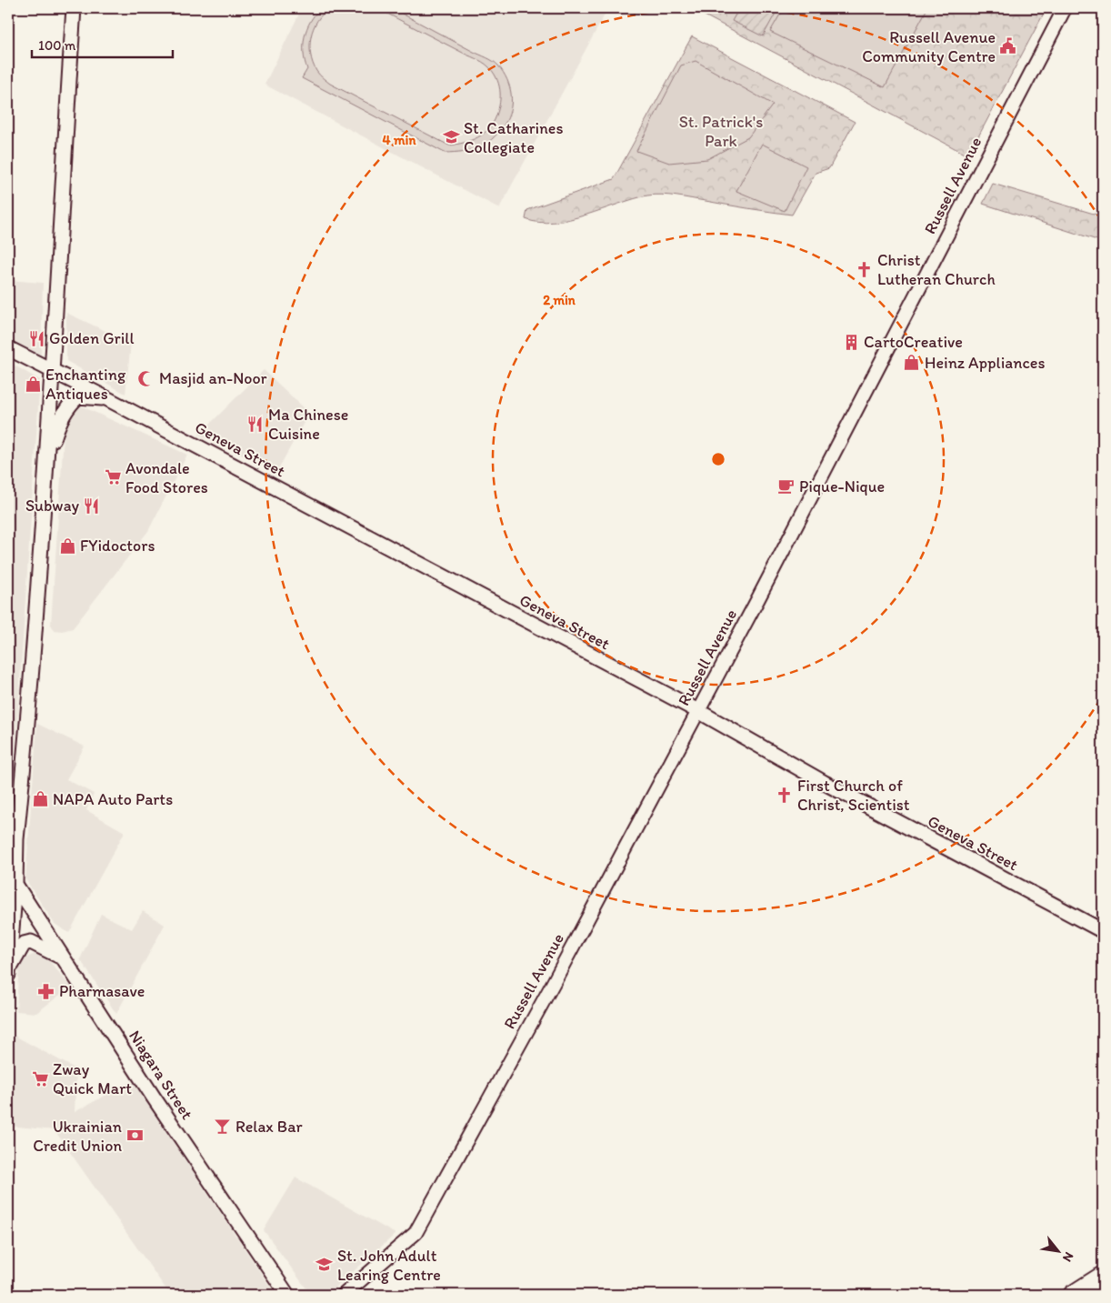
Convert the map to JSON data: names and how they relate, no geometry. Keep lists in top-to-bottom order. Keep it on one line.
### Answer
{"streets":{"main road":["Geneva Street","Niagara Street"],"street":["Russell Avenue"]},"crossings":[["Russell Avenue","Geneva Street"]],"parks":["St. Patrick's Park"],"places":{"public building":["Russell Avenue Community Centre"],"school or university":["St. Catharines Collegiate","St. John Adult Learing Centre"],"church":["Christ Lutheran Church","First Church of Christ, Scientist"],"restaurant":["Golden Grill","Ma Chinese Cuisine","Subway"],"building":["CartoCreative"],"shop":["Heinz Appliances","Enchanting Antiques","FYidoctors","NAPA Auto Parts"],"mosque":["Masjid an-Noor"],"supermarket":["Avondale Food Stores","Zway Quick Mart"],"cafe":["Pique-Nique"],"pharmacy":["Pharmasave"],"bar":["Relax Bar"],"bank":["Ukrainian Credit Union"]},"scale_bar":"100 m","north":"bottom right","rings":["4 min","2 min"]}
